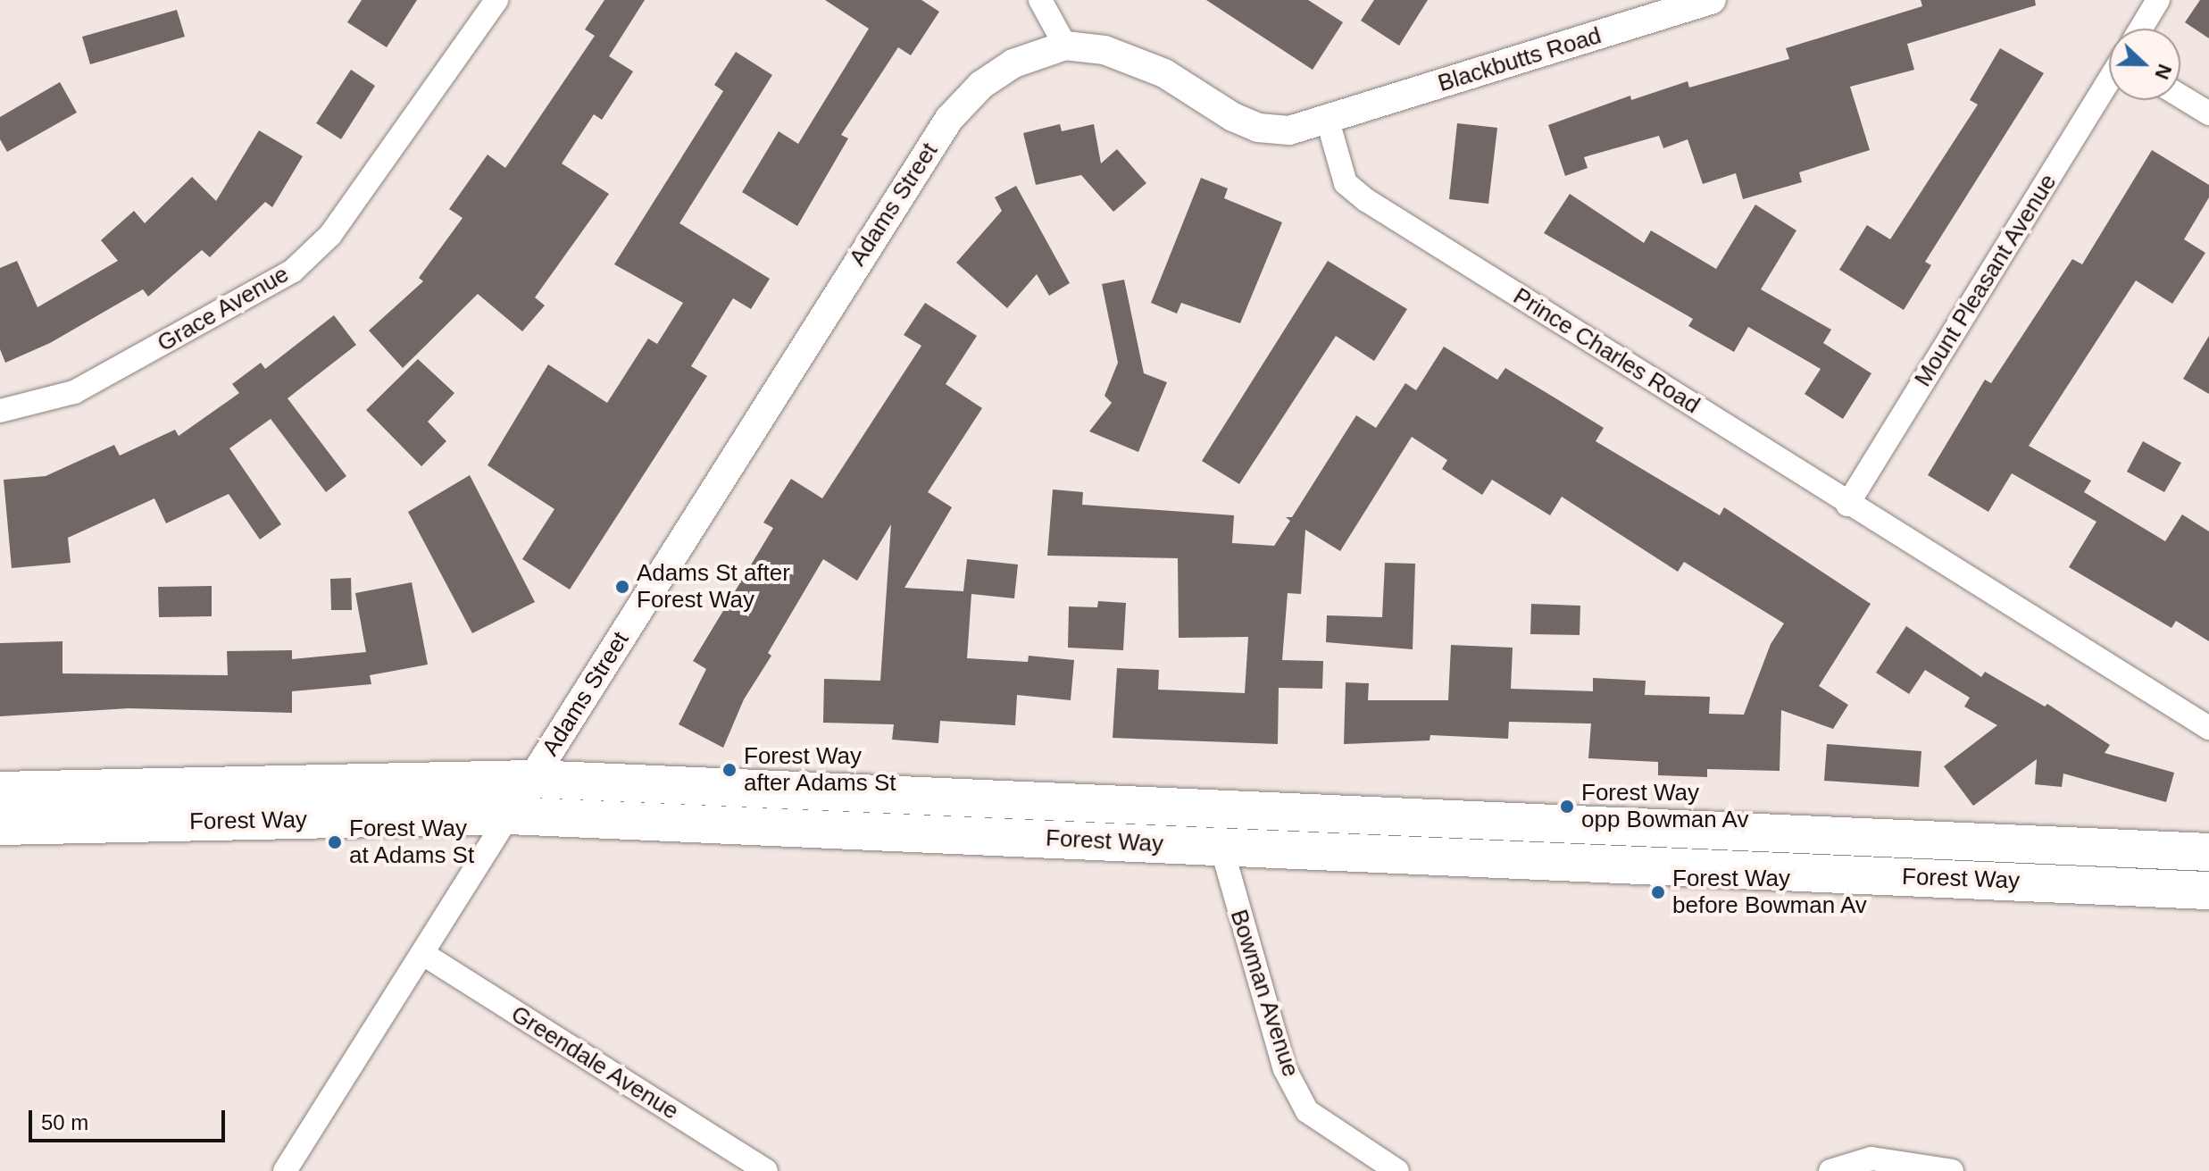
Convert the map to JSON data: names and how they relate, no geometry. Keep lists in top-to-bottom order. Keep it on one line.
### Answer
{"streets":{"main road":["Forest Way"],"street":["Blackbutts Road","Adams Street","Mount Pleasant Avenue","Grace Avenue","Prince Charles Road","Bowman Avenue","Greendale Avenue"]},"crossings":[["Blackbutts Road","Prince Charles Road"],["Adams Street","Forest Way"],["Adams Street","Greendale Avenue"],["Mount Pleasant Avenue","Prince Charles Road"],["Forest Way","Bowman Avenue"]],"places":["Adams St after Forest Way","Forest Way after Adams St","Forest Way opp Bowman Av","Forest Way at Adams St","Forest Way before Bowman Av"],"scale_bar":"50 m","north":"right"}
